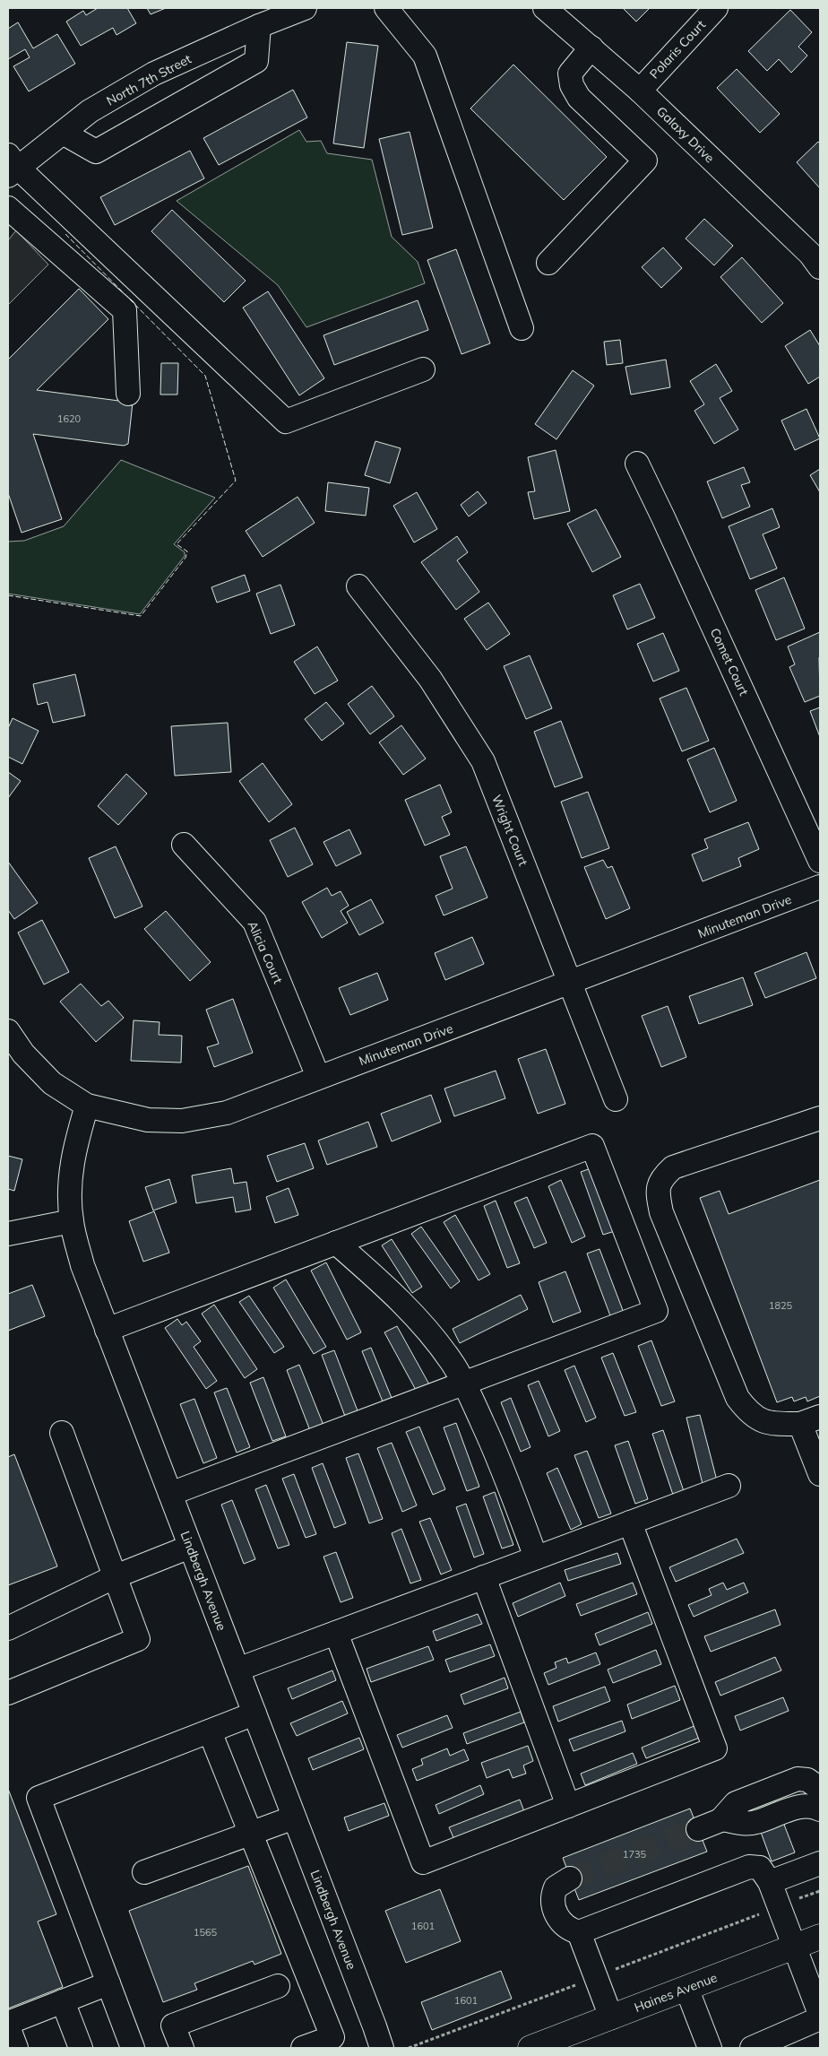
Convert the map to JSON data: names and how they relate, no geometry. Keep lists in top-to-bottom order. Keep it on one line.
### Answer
{"streets":{"main road":["Haines Avenue"],"street":["Polaris Court","North 7th Street","Galaxy Drive","Comet Court","Wright Court","Minuteman Drive","Alicia Court","Lindbergh Avenue"]},"crossings":[["Polaris Court","Galaxy Drive"],["Wright Court","Minuteman Drive"],["Minuteman Drive","Alicia Court"],["Minuteman Drive","Lindbergh Avenue"]],"house_numbers":["1620","1825","1735","1601","1565","1601"]}
